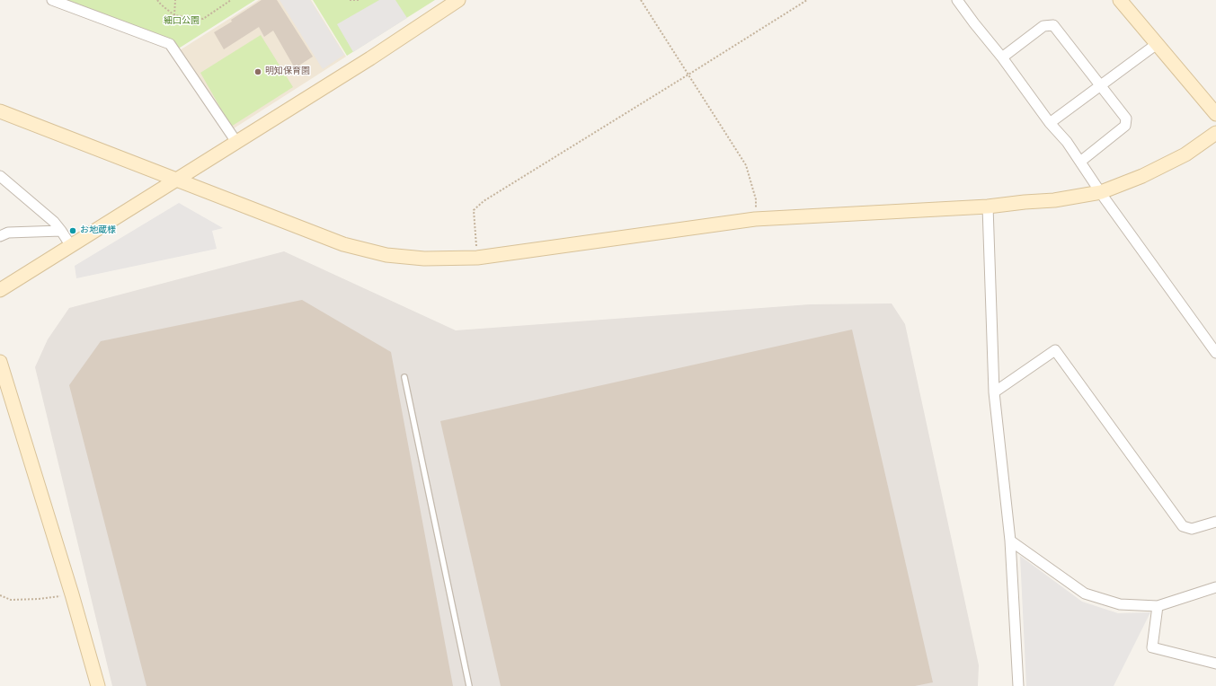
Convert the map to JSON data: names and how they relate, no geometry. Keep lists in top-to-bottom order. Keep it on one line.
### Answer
{"parks":["細口公園"],"places":["明知保育園","お地蔵様"]}
